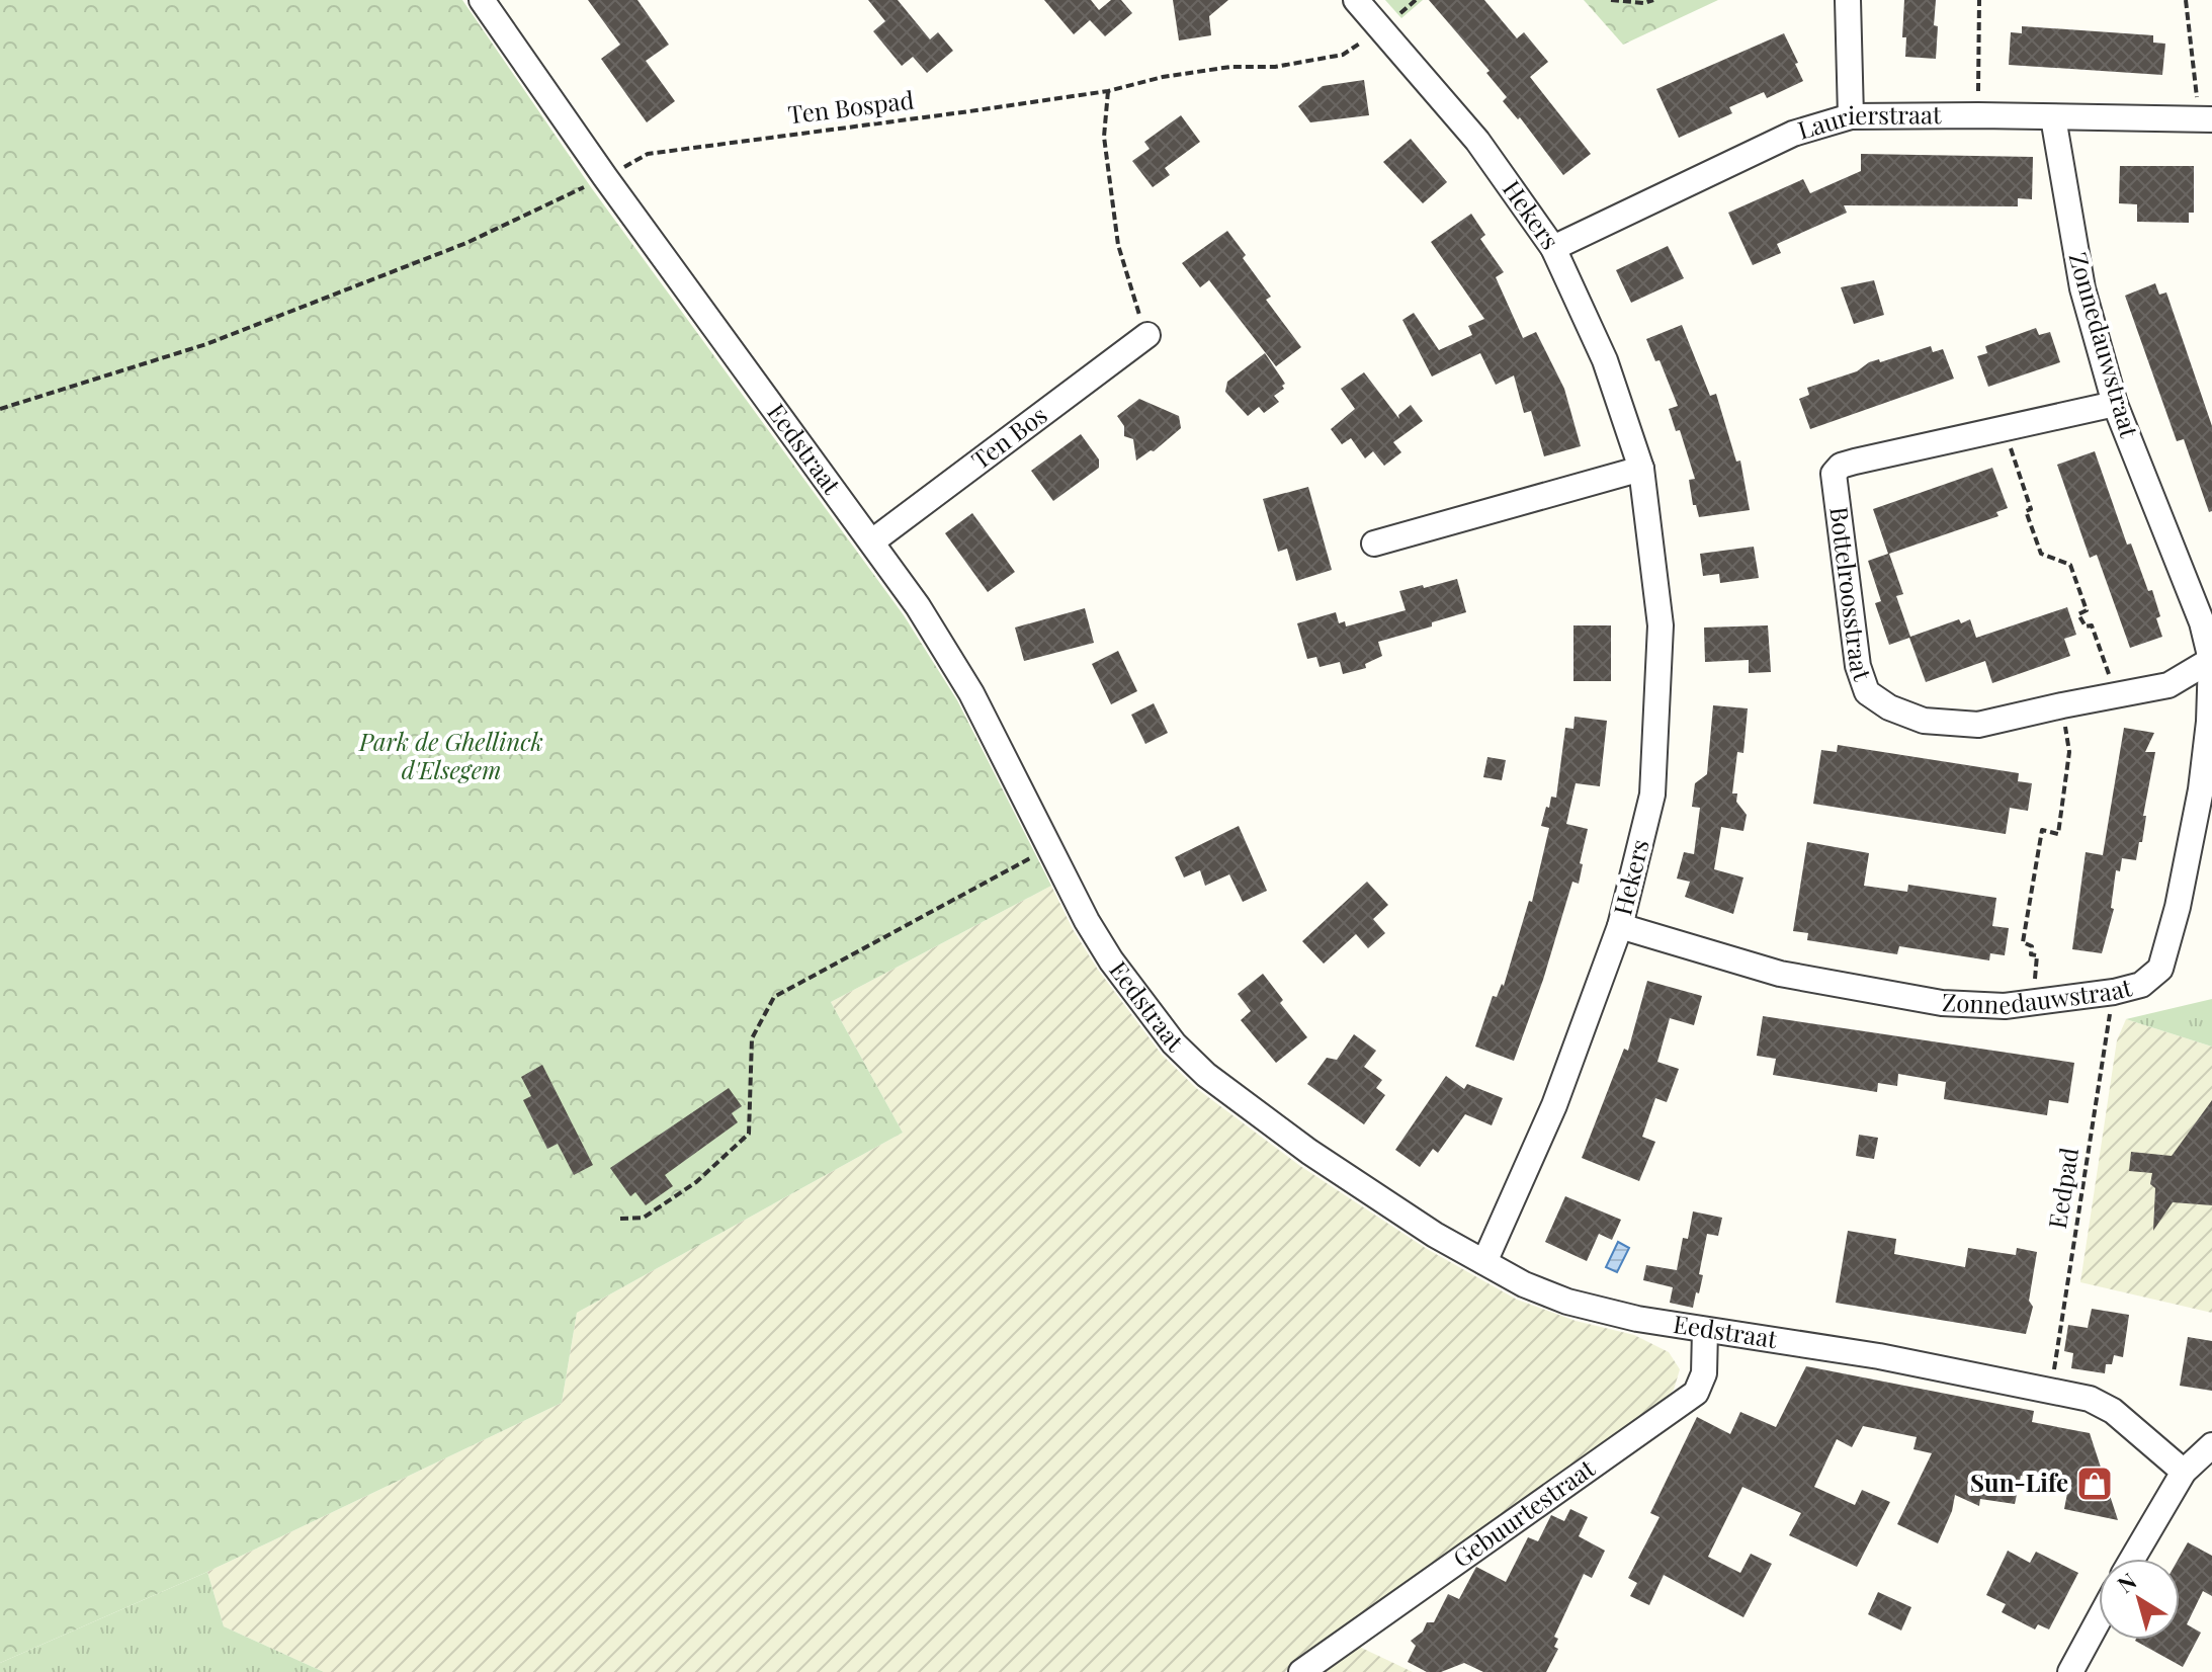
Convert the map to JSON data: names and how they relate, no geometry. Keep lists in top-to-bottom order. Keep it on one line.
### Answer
{"streets":{"street":["Laurierstraat","Hekers","Zonnedauwstraat","Ten Bos","Eedstraat","Bottelroosstraat","Gebuurtestraat"],"path":["Ten Bospad","Eedpad"]},"crossings":[["Ten Bospad","Hekers"],["Ten Bospad","Eedstraat"],["Laurierstraat","Hekers"],["Laurierstraat","Zonnedauwstraat"],["Hekers","Zonnedauwstraat"],["Hekers","Eedstraat"],["Zonnedauwstraat","Bottelroosstraat"],["Zonnedauwstraat","Eedpad"],["Ten Bos","Eedstraat"],["Eedstraat","Eedpad"],["Eedstraat","Gebuurtestraat"]],"parks":["Park de Ghellinck d'Elsegem"],"places":{"shop":["Sun-Life"]},"north":"top left"}
